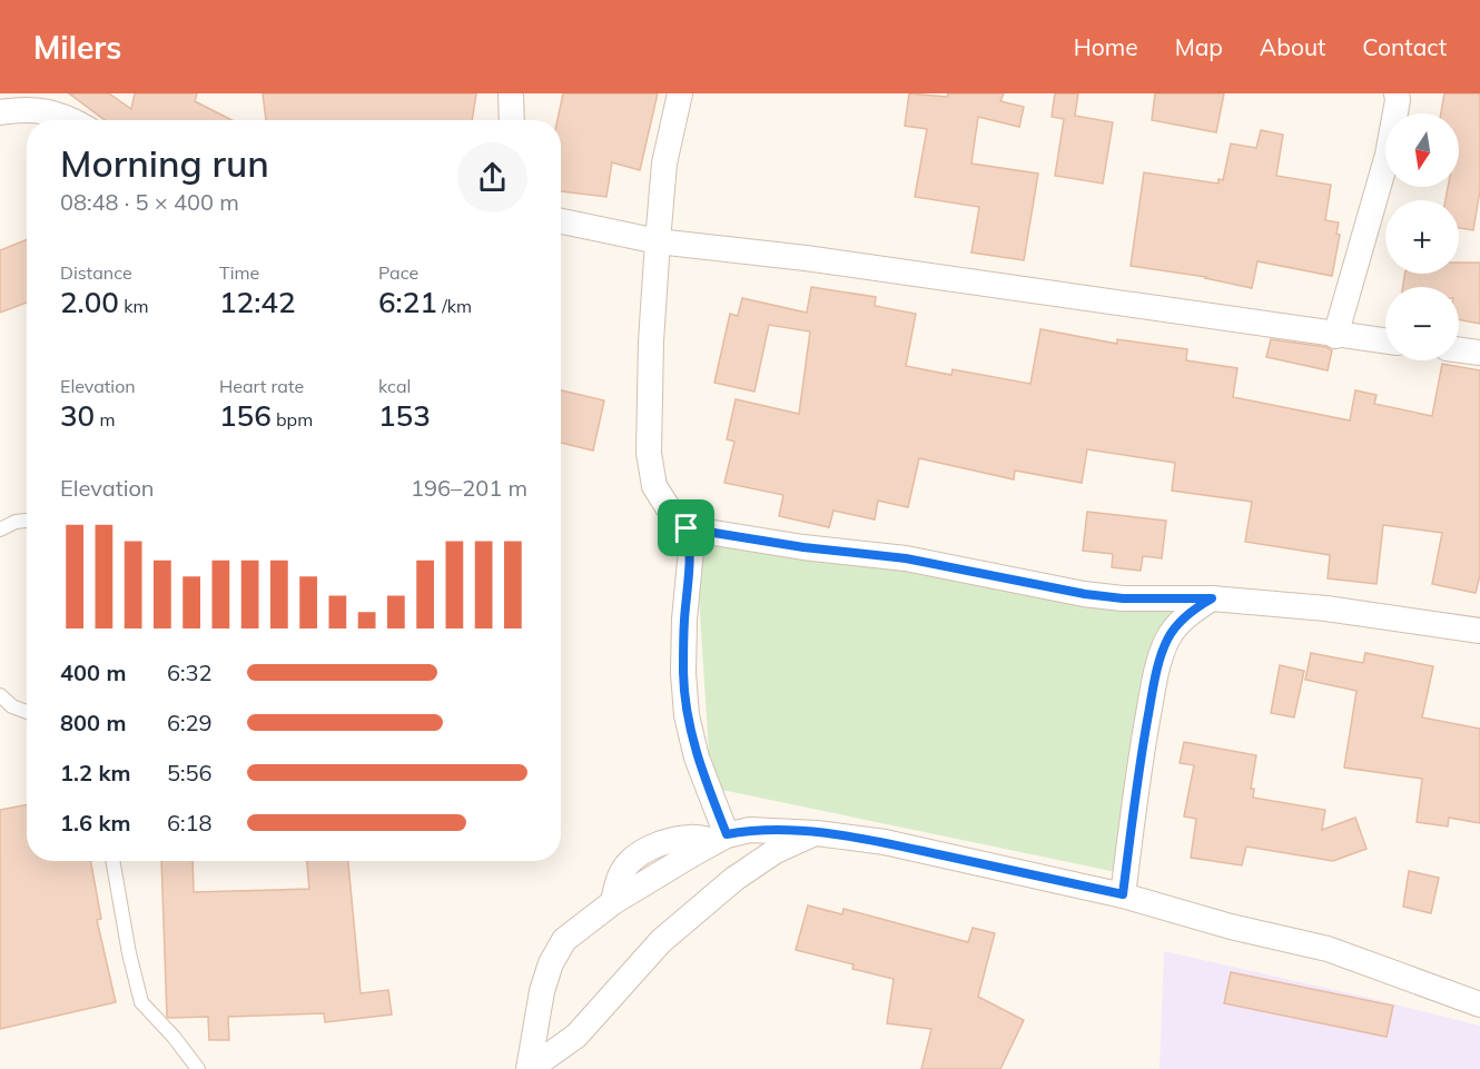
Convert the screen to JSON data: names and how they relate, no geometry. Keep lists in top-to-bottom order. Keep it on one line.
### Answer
{"north":"bottom","page":{"header":"Milers","nav":["Home","Map","About","Contact"],"map_buttons":["+","−"],"heading":["Morning run","08:48 · 5 × 400 m"],"stats":[["Distance","2.00 km"],["Time","12:42"],["Pace","6:21 /km"],["Elevation","30 m"],["Heart rate","156 bpm"],["kcal","153"]],"chart":["Elevation","196–201 m"],"list":[{"name":"400 m","note":"6:32"},{"name":"800 m","note":"6:29"},{"name":"1.2 km","note":"5:56"},{"name":"1.6 km","note":"6:18"}]}}
